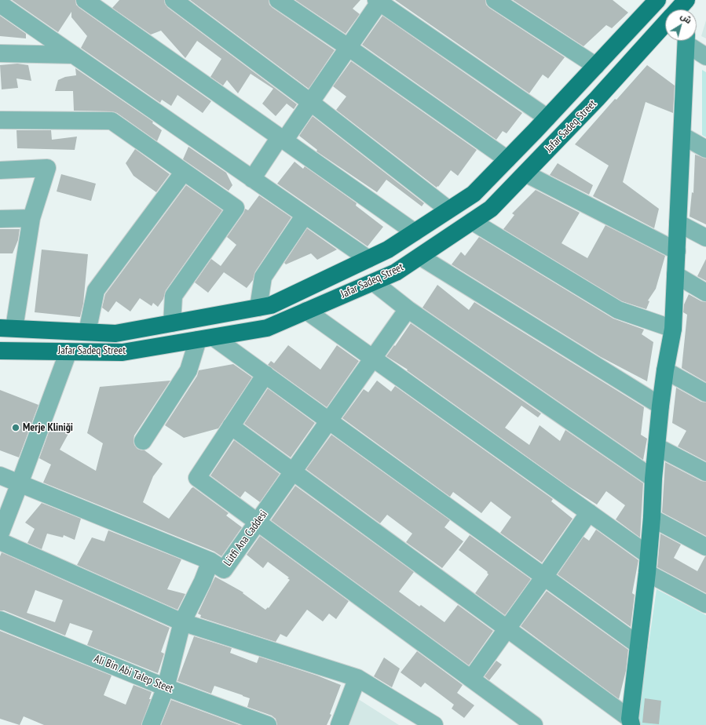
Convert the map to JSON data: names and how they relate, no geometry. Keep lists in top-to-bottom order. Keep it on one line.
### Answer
{"streets":{"main road":["Jafar Sadeq Street"],"street":["Lütfi Ana Caddesi","Ali Bin Abi Talep Steet"]},"places":["Merje Kliniği"],"north":"top right"}
